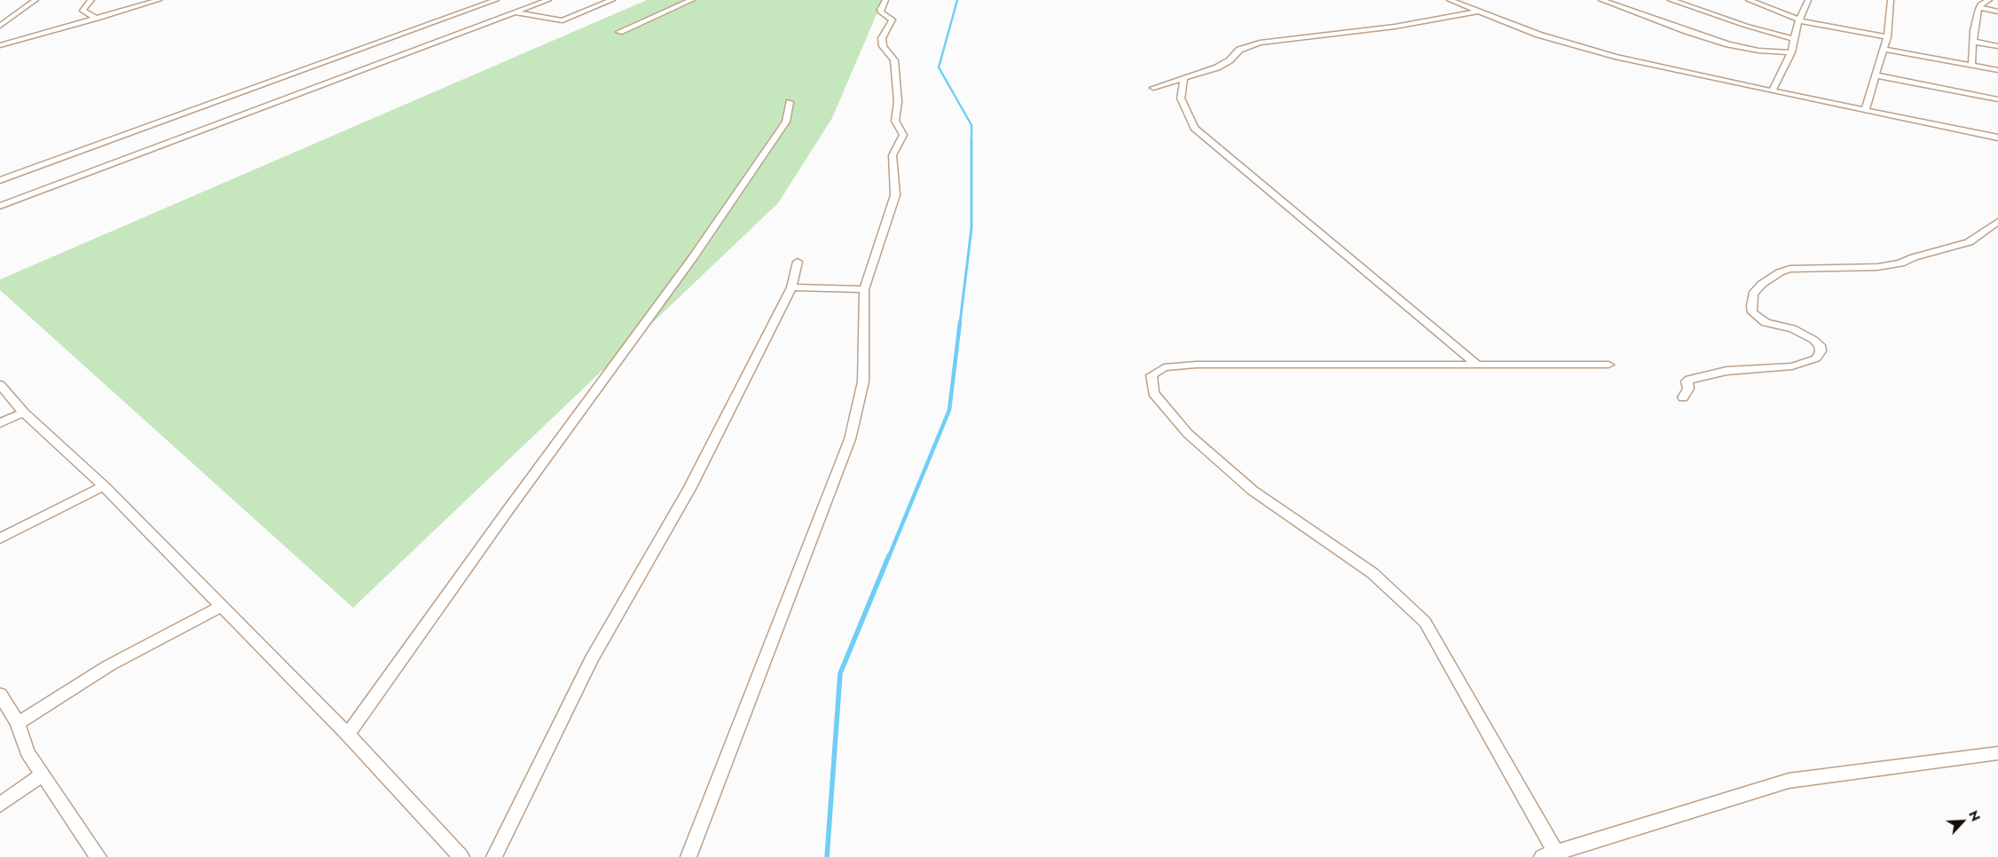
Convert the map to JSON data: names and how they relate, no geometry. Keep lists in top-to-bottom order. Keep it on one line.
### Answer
{"north":"top right"}
